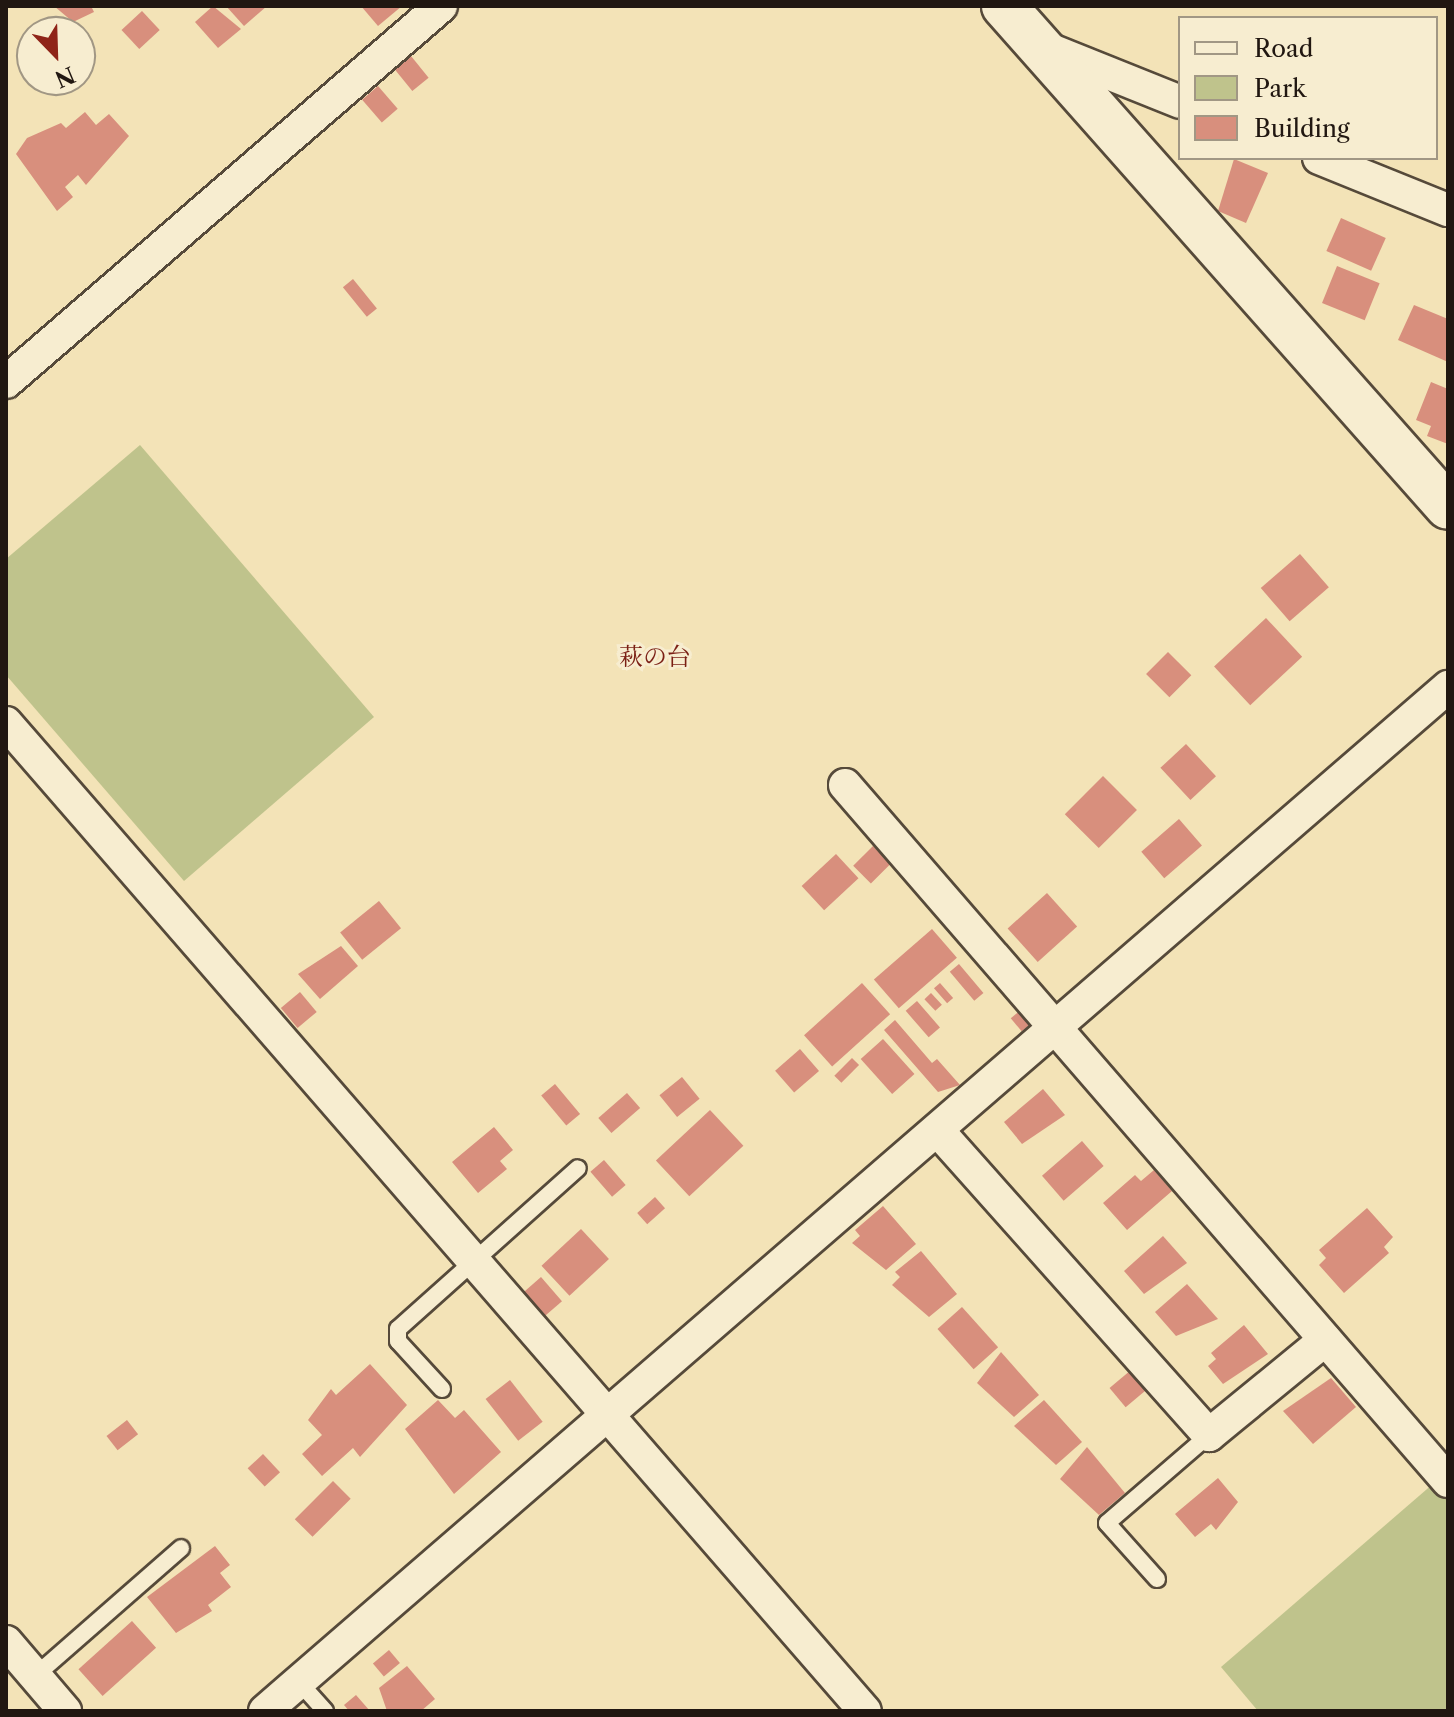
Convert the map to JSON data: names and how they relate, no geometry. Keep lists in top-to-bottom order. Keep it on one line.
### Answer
{"districts":["萩の台"],"legend":["Road","Park","Building"],"north":"bottom right"}
